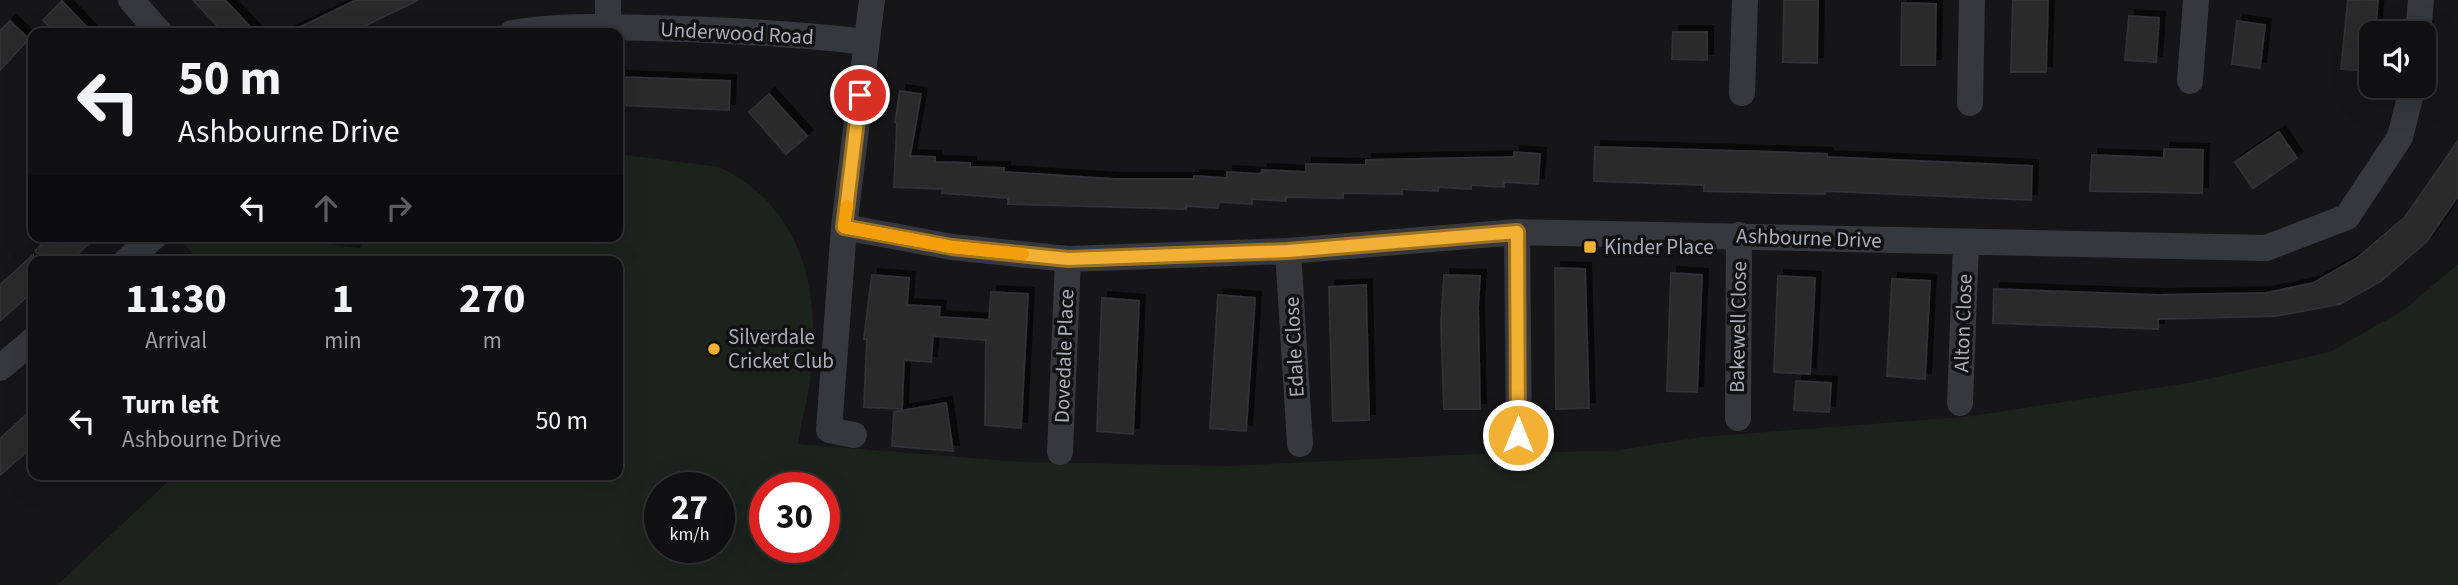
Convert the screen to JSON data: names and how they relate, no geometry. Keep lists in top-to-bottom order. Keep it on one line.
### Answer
{"streets":{"street":["Underwood Road","Ashbourne Drive","Alton Close","Bakewell Close","Edale Close","Dovedale Place"]},"crossings":[["Ashbourne Drive","Alton Close"],["Ashbourne Drive","Bakewell Close"],["Ashbourne Drive","Edale Close"],["Ashbourne Drive","Dovedale Place"]],"places":{"transit":["Kinder Place"],"other":["Silverdale Cricket Club"]},"page":{"turn":["50 m","Ashbourne Drive"],"eta":["11:30","Arrival","1","min","270","m"],"list":[{"name":"Turn left","note":"Ashbourne Drive","value":"50 m"}],"speed":"27 km/h","limit":"30"}}
